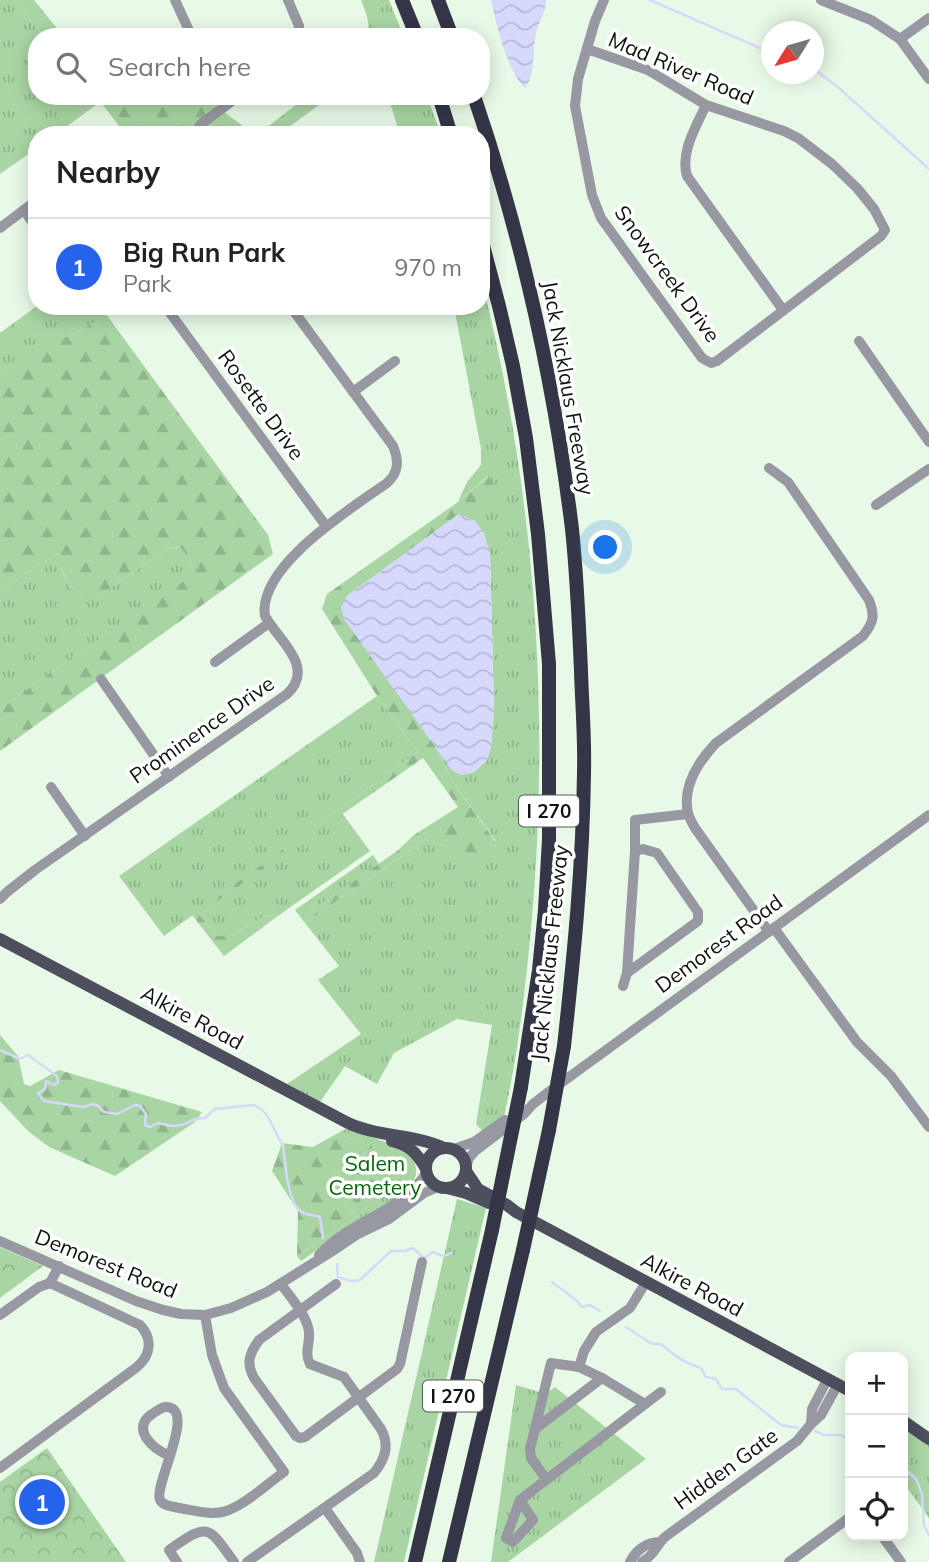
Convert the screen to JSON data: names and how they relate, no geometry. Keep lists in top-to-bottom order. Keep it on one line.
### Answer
{"streets":{"highway":["Jack Nicklaus Freeway","I 270"],"main road":["Alkire Road"],"street":["Mad River Road","Snowcreek Drive","Rosette Drive","Prominence Drive","Demorest Road","Hidden Gate"]},"crossings":[["Mad River Road","Snowcreek Drive"],["Demorest Road","Alkire Road"],["Alkire Road","Hidden Gate"]],"parks":["Salem Cemetery"],"north":"bottom left","page":{"search":"Search here","heading":"Nearby","list":[{"mark":"1","name":"Big Run Park","note":"Park","value":"970 m"}],"map_buttons":["+","−"],"pins":"1"}}
